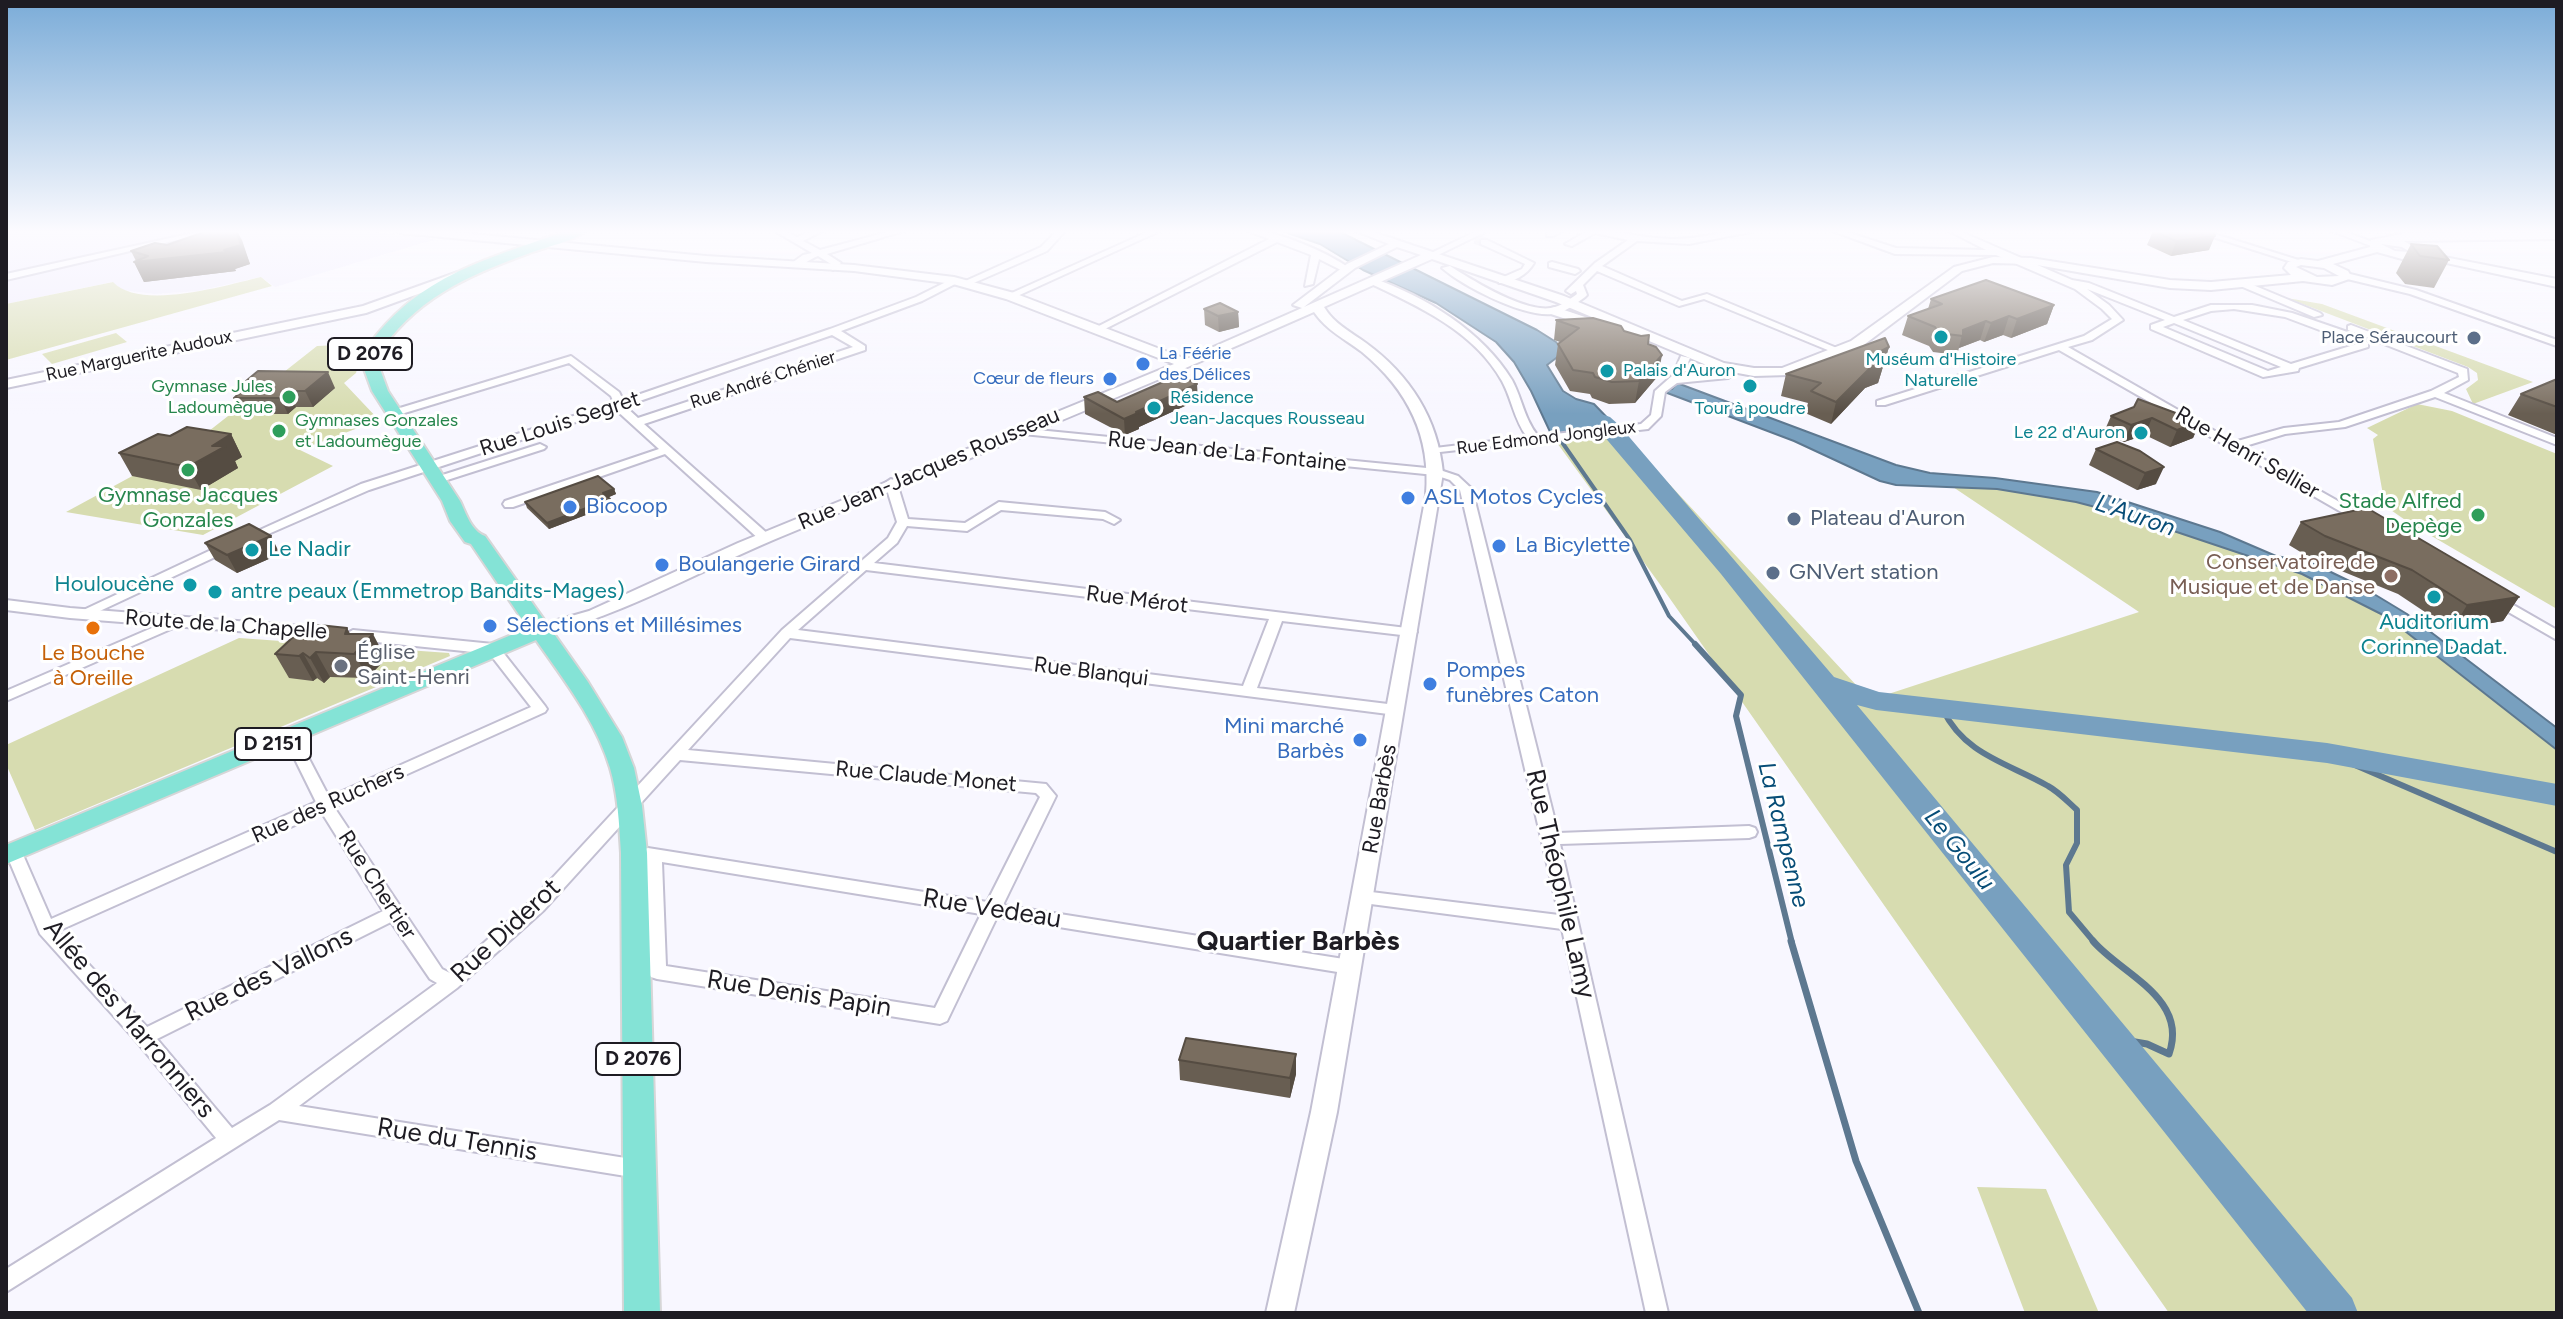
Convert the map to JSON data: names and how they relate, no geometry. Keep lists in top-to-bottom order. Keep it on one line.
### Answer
{"streets":{"main road":["D 2076","Rue Marguerite Audoux","Rue Jean-Jacques Rousseau","Route de la Chapelle","D 2151","Rue Barbès"],"street":["Rue André Chénier","Rue Louis Segret","Rue Edmond Jongleux","Rue Jean de La Fontaine","Rue Henri Sellier","Rue Mérot","Rue Blanqui","Rue Claude Monet","Rue des Ruchers","Rue Théophile Lamy","Rue Chertier","Rue Vedeau","Rue Diderot","Rue des Vallons","Rue Denis Papin","Allée des Marronniers","Rue du Tennis"]},"crossings":[["D 2076","Rue Marguerite Audoux"],["D 2076","Rue Louis Segret"],["D 2076","Rue Jean-Jacques Rousseau"],["D 2076","D 2151"],["D 2076","Rue Vedeau"],["D 2076","Rue Diderot"],["D 2076","Rue Denis Papin"],["D 2076","Rue du Tennis"],["Rue André Chénier","Rue Louis Segret"],["Rue Louis Segret","Route de la Chapelle"],["Rue Edmond Jongleux","Rue Barbès"],["Rue Jean de La Fontaine","Rue Jean-Jacques Rousseau"],["Rue Jean de La Fontaine","Rue Barbès"],["Rue Jean de La Fontaine","Rue Théophile Lamy"],["Rue Jean-Jacques Rousseau","D 2151"],["Rue Jean-Jacques Rousseau","Rue Barbès"],["Rue Mérot","Rue Barbès"],["Rue Mérot","Rue Diderot"],["Route de la Chapelle","D 2151"],["Route de la Chapelle","Rue des Ruchers"],["Rue Blanqui","Rue Barbès"],["Rue Blanqui","Rue Diderot"],["D 2151","Rue des Ruchers"],["D 2151","Rue Chertier"],["D 2151","Allée des Marronniers"],["Rue Claude Monet","Rue Vedeau"],["Rue Claude Monet","Rue Diderot"],["Rue Claude Monet","Rue Denis Papin"],["Rue Barbès","Rue Théophile Lamy"],["Rue Barbès","Rue Vedeau"],["Rue des Ruchers","Rue Chertier"],["Rue des Ruchers","Allée des Marronniers"],["Rue Chertier","Rue Diderot"],["Rue Chertier","Rue des Vallons"],["Rue Vedeau","Rue Denis Papin"],["Rue Diderot","Allée des Marronniers"],["Rue Diderot","Rue du Tennis"],["Rue des Vallons","Allée des Marronniers"]],"districts":["Quartier Barbès"],"water":["L'Auron","La Rampenne","Le Goulu"],"places":["Muséum d'Histoire Naturelle","Place Séraucourt","La Féérie des Délices","Palais d'Auron","Cœur de fleurs","Tour à poudre","Gymnase Jules Ladoumègue","Résidence Jean-Jacques Rousseau","Gymnases Gonzales et Ladoumègue","Le 22 d'Auron","Gymnase Jacques Gonzales","ASL Motos Cycles","Biocoop","Stade Alfred Depège","Plateau d'Auron","La Bicylette","Le Nadir","Boulangerie Girard","GNVert station","Conservatoire de Musique et de Danse","Houloucène","antre peaux (Emmetrop Bandits-Mages)","Auditorium Corinne Dadat.","Sélections et Millésimes","Le Bouche à Oreille","Église Saint-Henri","Pompes funèbres Caton","Mini marché Barbès"]}
